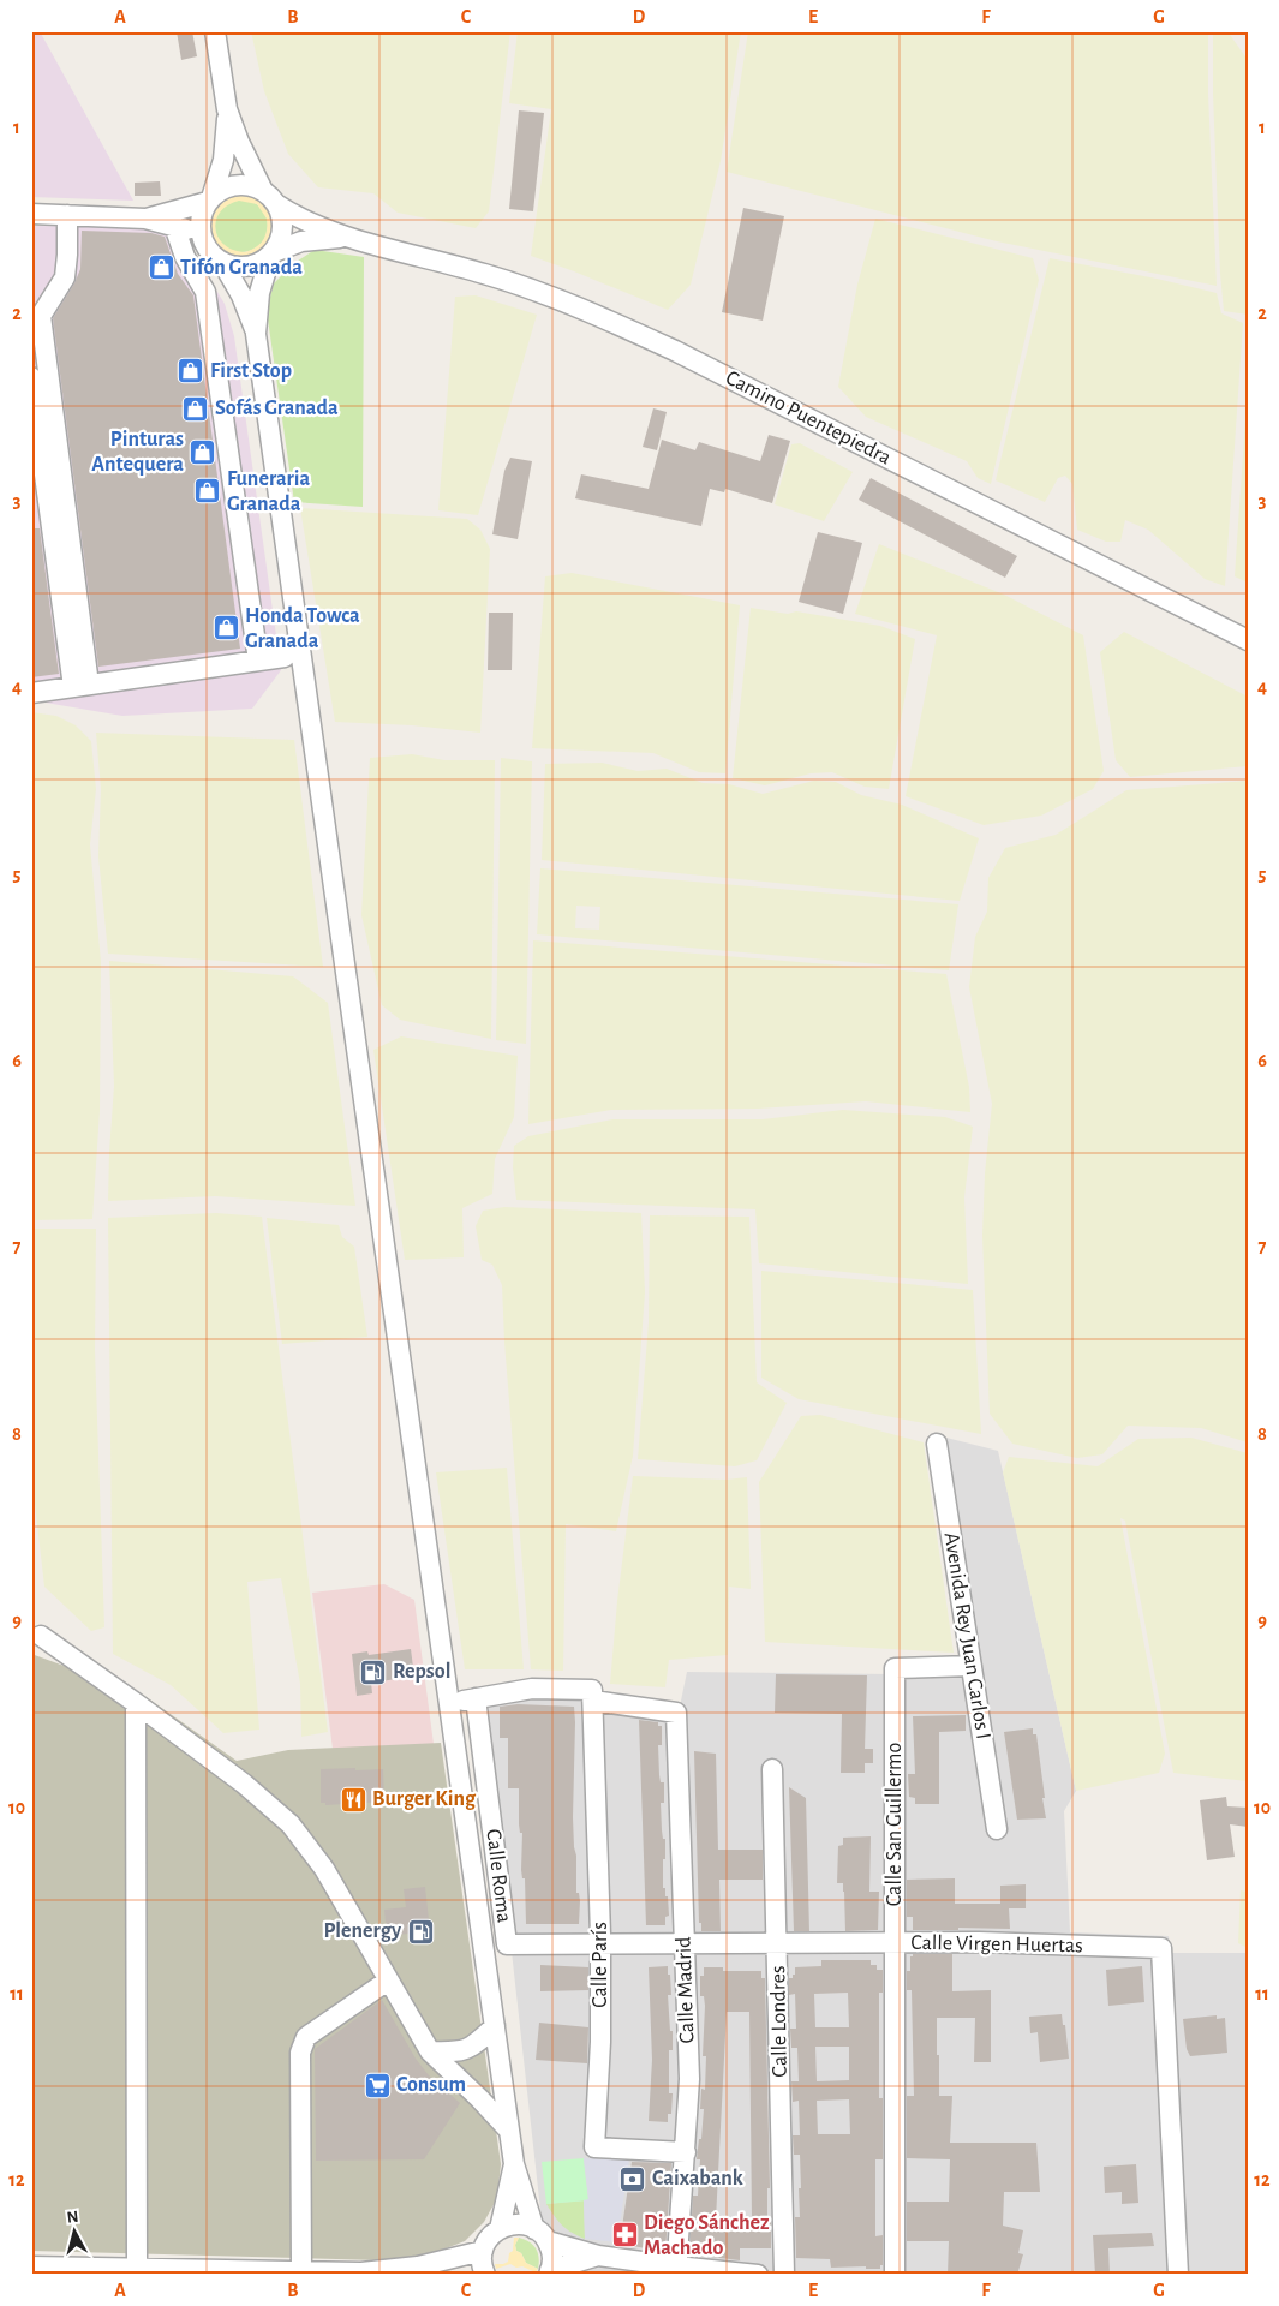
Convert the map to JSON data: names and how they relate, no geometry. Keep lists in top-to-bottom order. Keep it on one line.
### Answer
{"streets":{"street":["Camino Puentepiedra","Avenida Rey Juan Carlos I","Calle San Guillermo","Calle Roma","Calle Virgen Huertas","Calle París","Calle Madrid","Calle Londres"]},"crossings":[["Avenida Rey Juan Carlos I","Calle San Guillermo"],["Calle San Guillermo","Calle Virgen Huertas"],["Calle Roma","Calle Virgen Huertas"],["Calle Virgen Huertas","Calle París"],["Calle Virgen Huertas","Calle Madrid"],["Calle Virgen Huertas","Calle Londres"],["Calle París","Calle Madrid"]],"places":{"shop":["Tifón Granada","First Stop","Sofás Granada","Pinturas Antequera","Funeraria Granada","Honda Towca Granada"],"fuel station":["Repsol","Plenergy"],"restaurant":["Burger King"],"supermarket":["Consum"],"bank":["Caixabank"],"pharmacy":["Diego Sánchez Machado"]},"north":"top","grid":{"columns":["A","B","C","D","E","F","G"],"rows":["1","2","3","4","5","6","7","8","9","10","11","12"]}}
